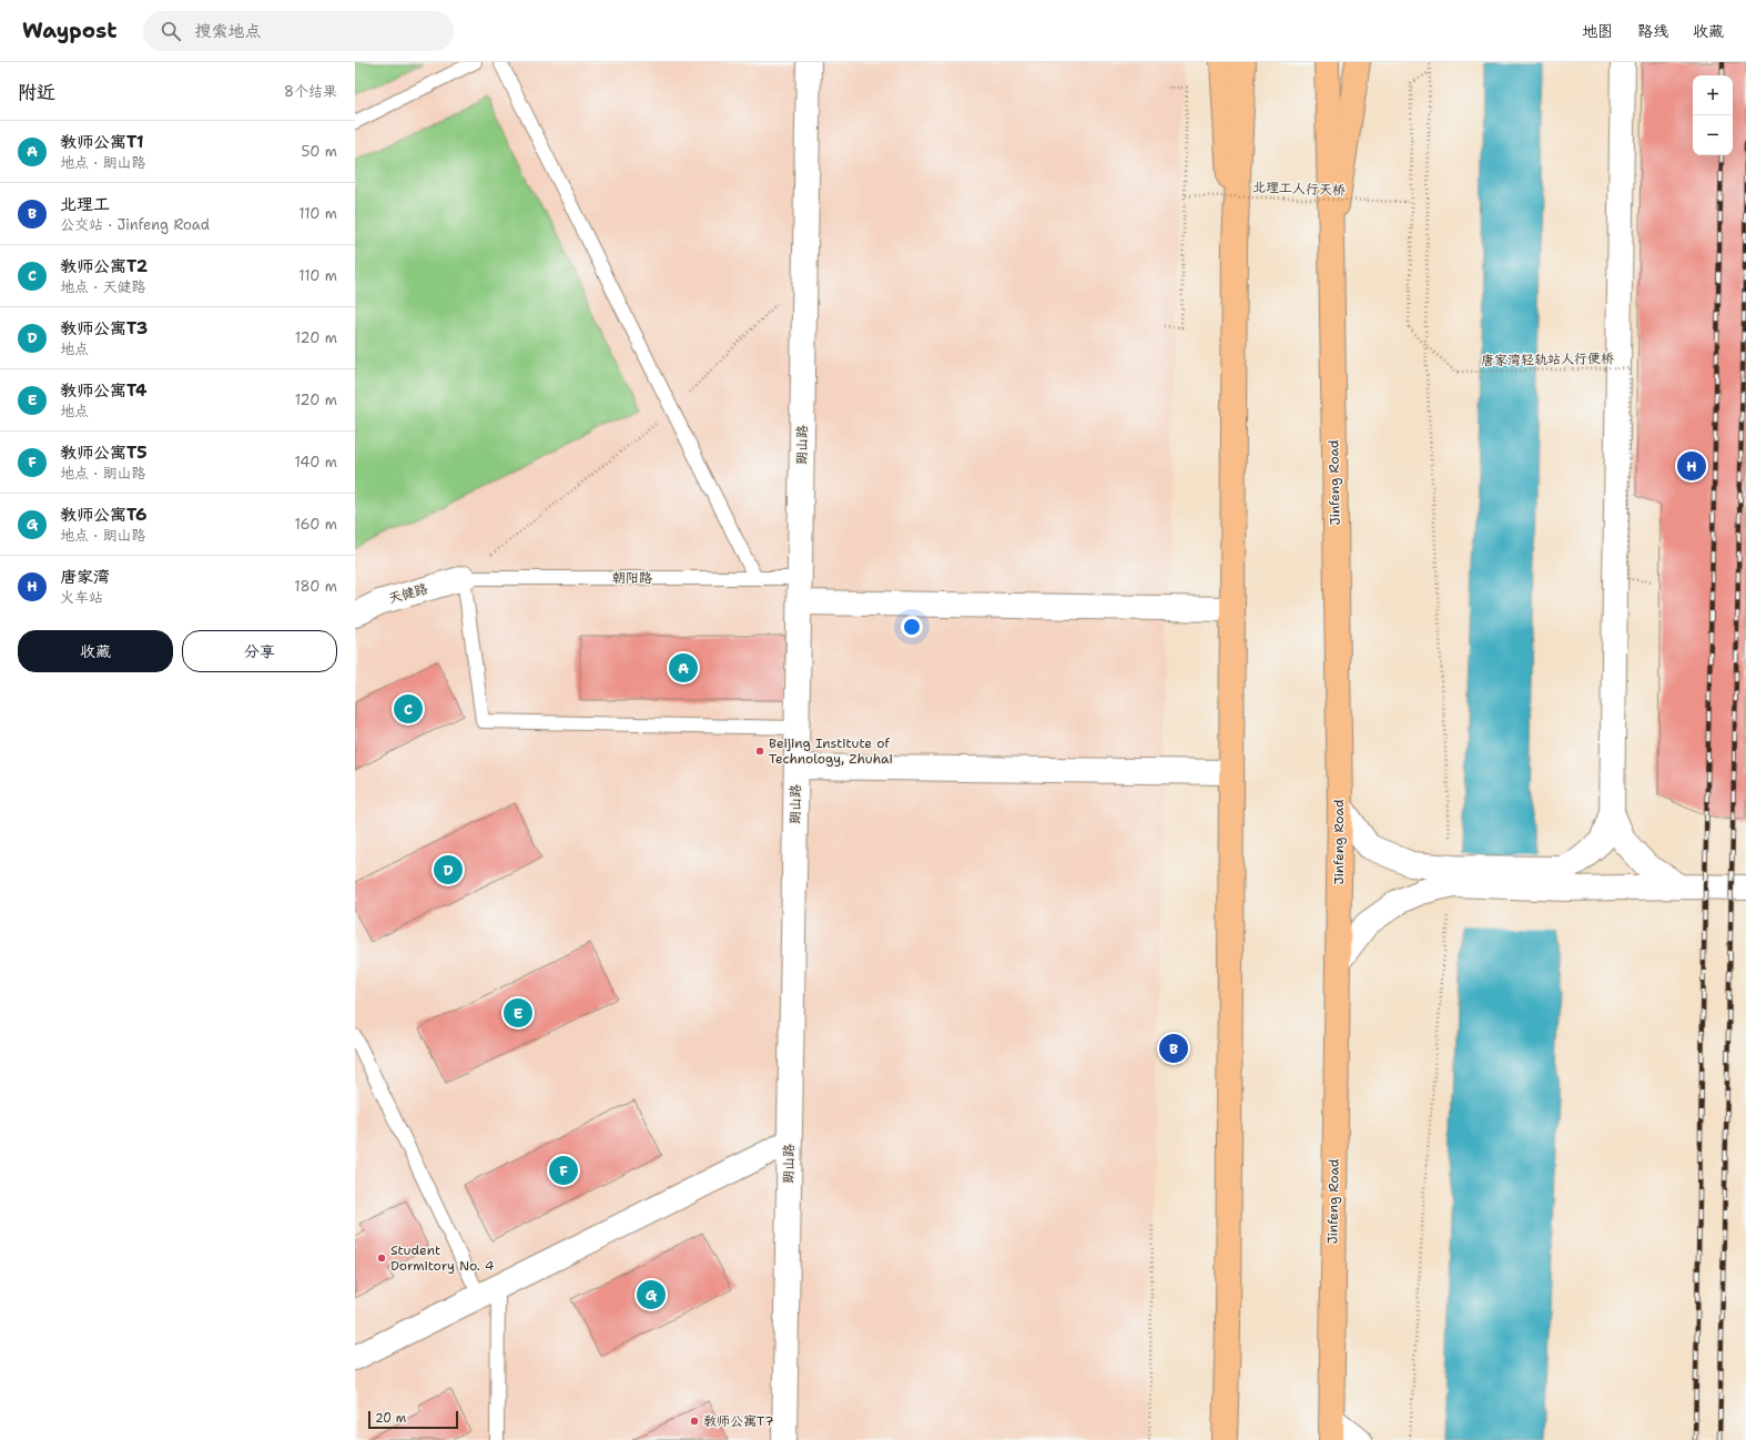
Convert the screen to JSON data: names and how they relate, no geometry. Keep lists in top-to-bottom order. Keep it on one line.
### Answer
{"streets":{"main road":["Jinfeng Road"],"street":["朗山路","天健路"],"lane":["朝阳路"],"path":["北理工人行天桥","唐家湾轻轨站人行便桥"]},"crossings":[["北理工人行天桥","唐家湾轻轨站人行便桥"],["朗山路","朝阳路"],["朝阳路","天健路"]],"places":["Beijing Institute of Technology, Zhuhai","Student Dormitory No. 4","教师公寓T7"],"scale_bar":"20 m","page":{"header":"Waypost","search":"搜索地点","nav":["地图","路线","收藏"],"heading":["附近","8个结果"],"map_buttons":["+","−"],"list":[{"mark":"A","name":"教师公寓T1","note":"地点 · 朗山路","value":"50 m"},{"mark":"B","name":"北理工","note":"公交站 · Jinfeng Road","value":"110 m"},{"mark":"C","name":"教师公寓T2","note":"地点 · 天健路","value":"110 m"},{"mark":"D","name":"教师公寓T3","note":"地点","value":"120 m"},{"mark":"E","name":"教师公寓T4","note":"地点","value":"120 m"},{"mark":"F","name":"教师公寓T5","note":"地点 · 朗山路","value":"140 m"},{"mark":"G","name":"教师公寓T6","note":"地点 · 朗山路","value":"160 m"},{"mark":"H","name":"唐家湾","note":"火车站","value":"180 m"}],"pins":["H","A","C","D","E","B","F","G"],"buttons":["收藏","分享"],"scale":"20 m"}}
